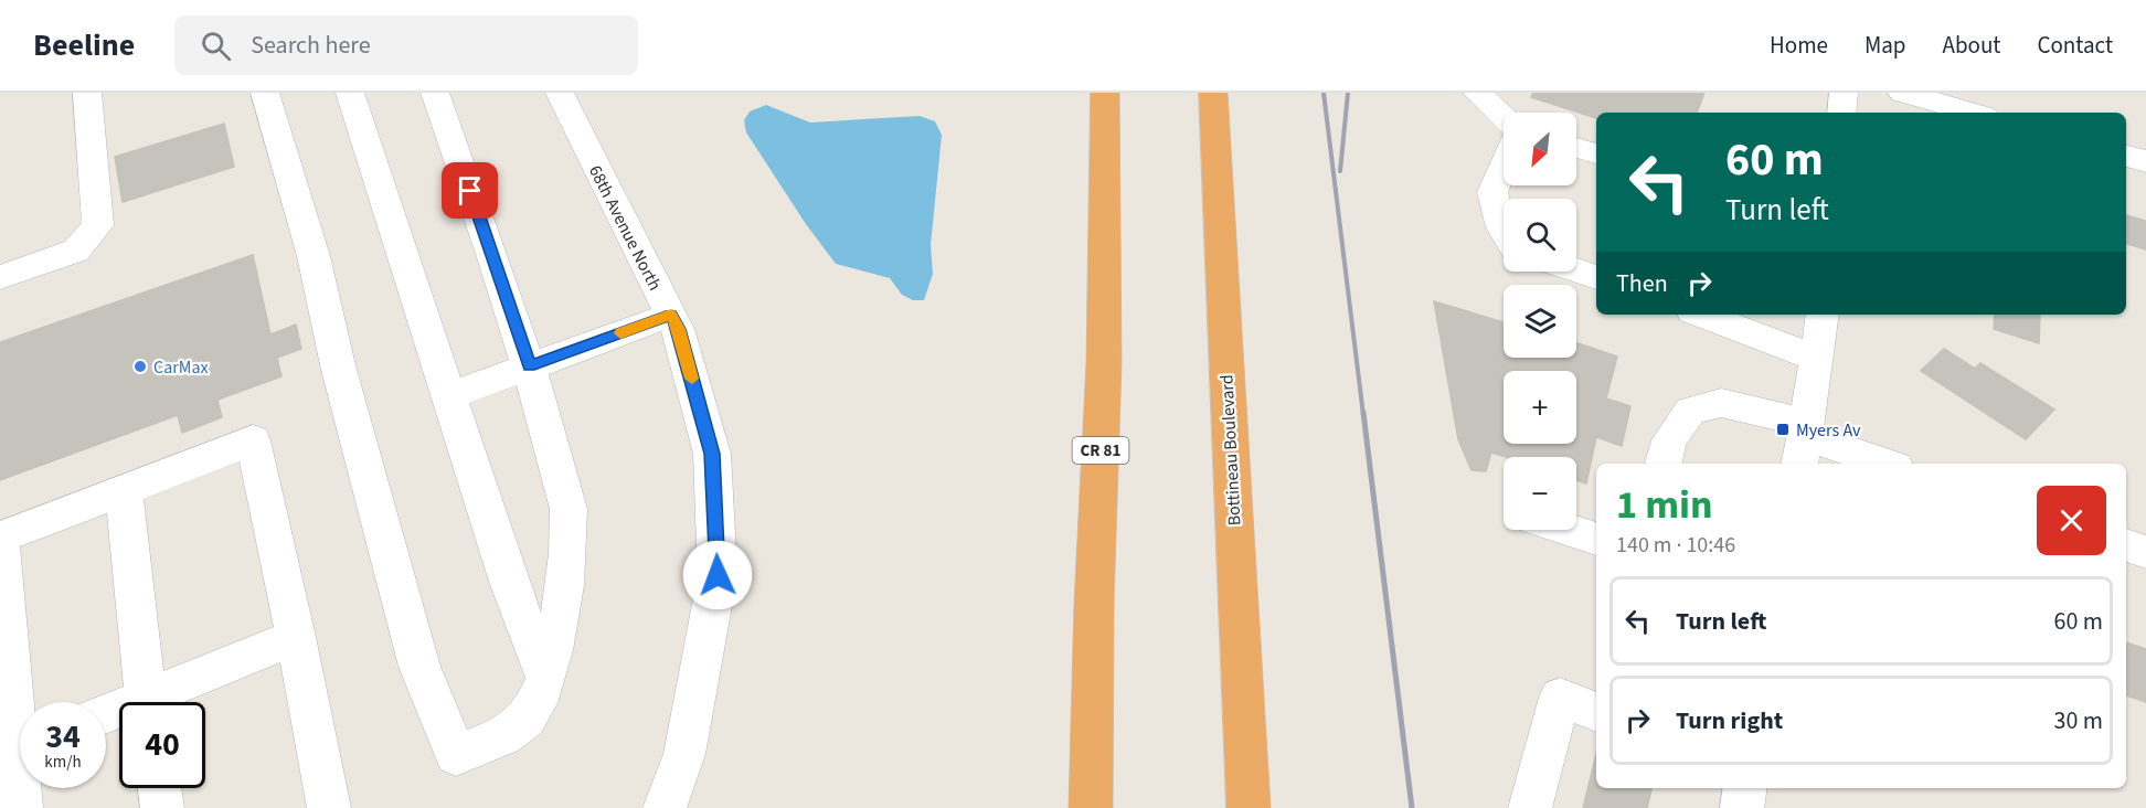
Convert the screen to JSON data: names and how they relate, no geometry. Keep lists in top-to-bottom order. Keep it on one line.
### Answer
{"streets":{"highway":["CR 81","Bottineau Boulevard"],"street":["68th Avenue North"]},"places":{"other":["CarMax"],"transit":["Myers Av"]},"north":"bottom left","page":{"header":"Beeline","search":"Search here","nav":["Home","Map","About","Contact"],"map_buttons":["+","−"],"turn":["60 m","Turn left"],"then":"Then","heading":["1 min","140 m · 10:46"],"list":[{"name":"Turn left","value":"60 m"},{"name":"Turn right","value":"30 m"}],"speed":"34 km/h","limit":"40"}}
